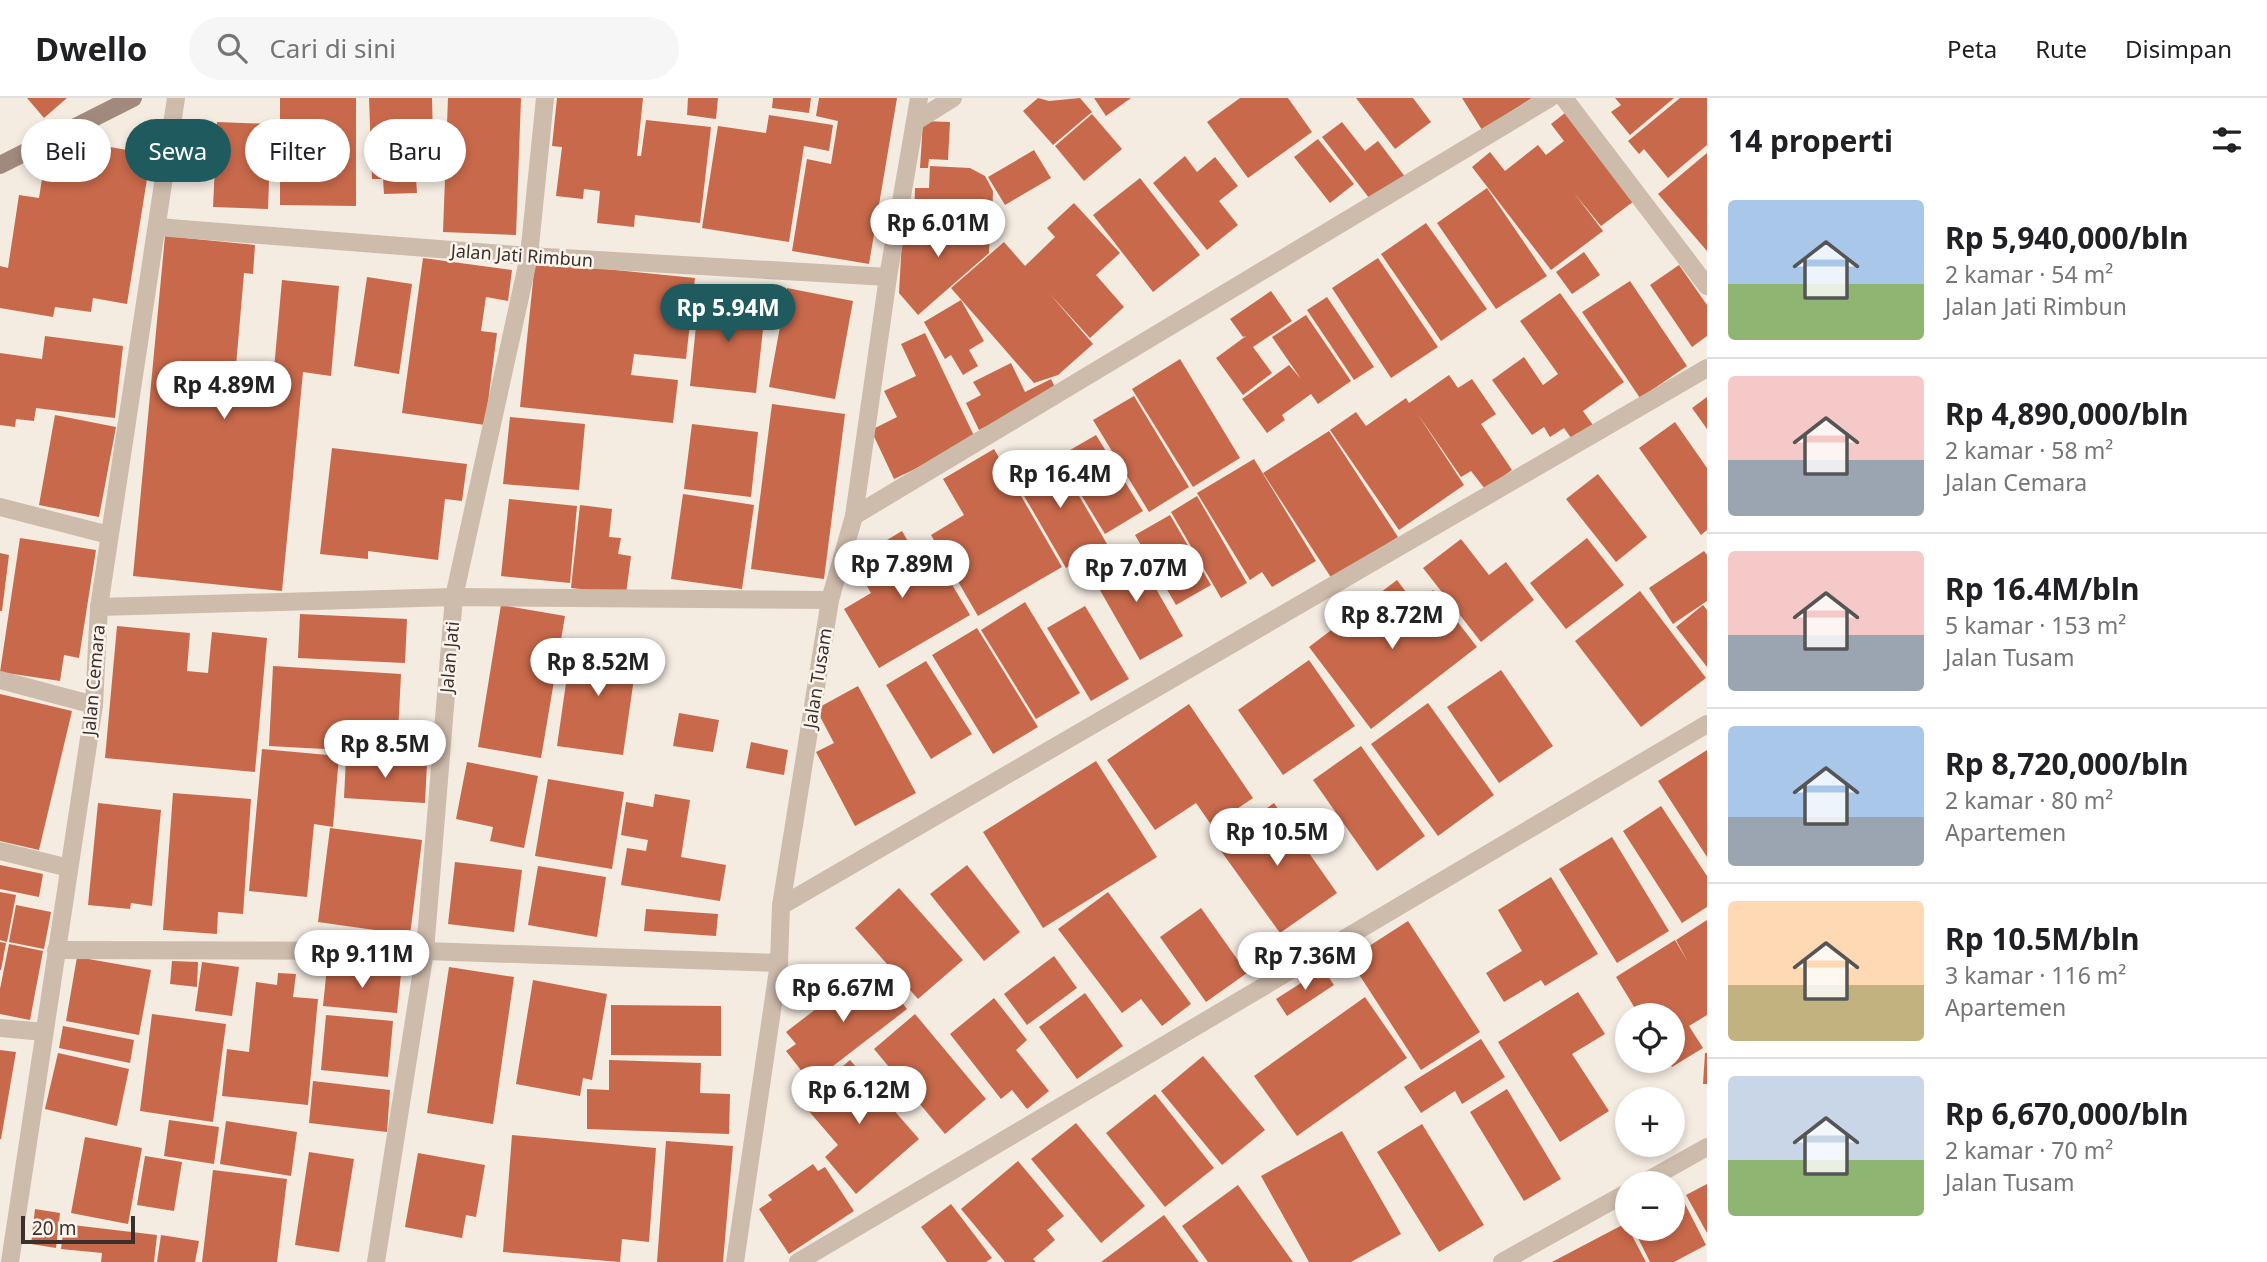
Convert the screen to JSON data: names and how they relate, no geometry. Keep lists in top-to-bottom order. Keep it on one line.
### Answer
{"streets":{"street":["Jalan Jati Rimbun","Jalan Jati","Jalan Tusam","Jalan Cemara"]},"crossings":[["Jalan Jati Rimbun","Jalan Jati"],["Jalan Jati Rimbun","Jalan Tusam"],["Jalan Jati Rimbun","Jalan Cemara"]],"scale_bar":"20 m","page":{"header":"Dwello","search":"Cari di sini","nav":["Peta","Rute","Disimpan"],"heading":"14 properti","chip":["Beli","Sewa","Filter","Baru"],"list":[{"name":"Rp 5,940,000/bln","note":"2 kamar · 54 m² · Jalan Jati Rimbun"},{"name":"Rp 4,890,000/bln","note":"2 kamar · 58 m² · Jalan Cemara"},{"name":"Rp 16.4M/bln","note":"5 kamar · 153 m² · Jalan Tusam"},{"name":"Rp 8,720,000/bln","note":"2 kamar · 80 m² · Apartemen"},{"name":"Rp 10.5M/bln","note":"3 kamar · 116 m² · Apartemen"},{"name":"Rp 6,670,000/bln","note":"2 kamar · 70 m² · Jalan Tusam"}],"price":["Rp 6.01M","Rp 5.94M","Rp 4.89M","Rp 16.4M","Rp 7.89M","Rp 7.07M","Rp 8.72M","Rp 8.52M","Rp 8.5M","Rp 10.5M","Rp 9.11M","Rp 7.36M","Rp 6.67M","Rp 6.12M"],"map_buttons":["+","−"],"scale":"20 m"}}
